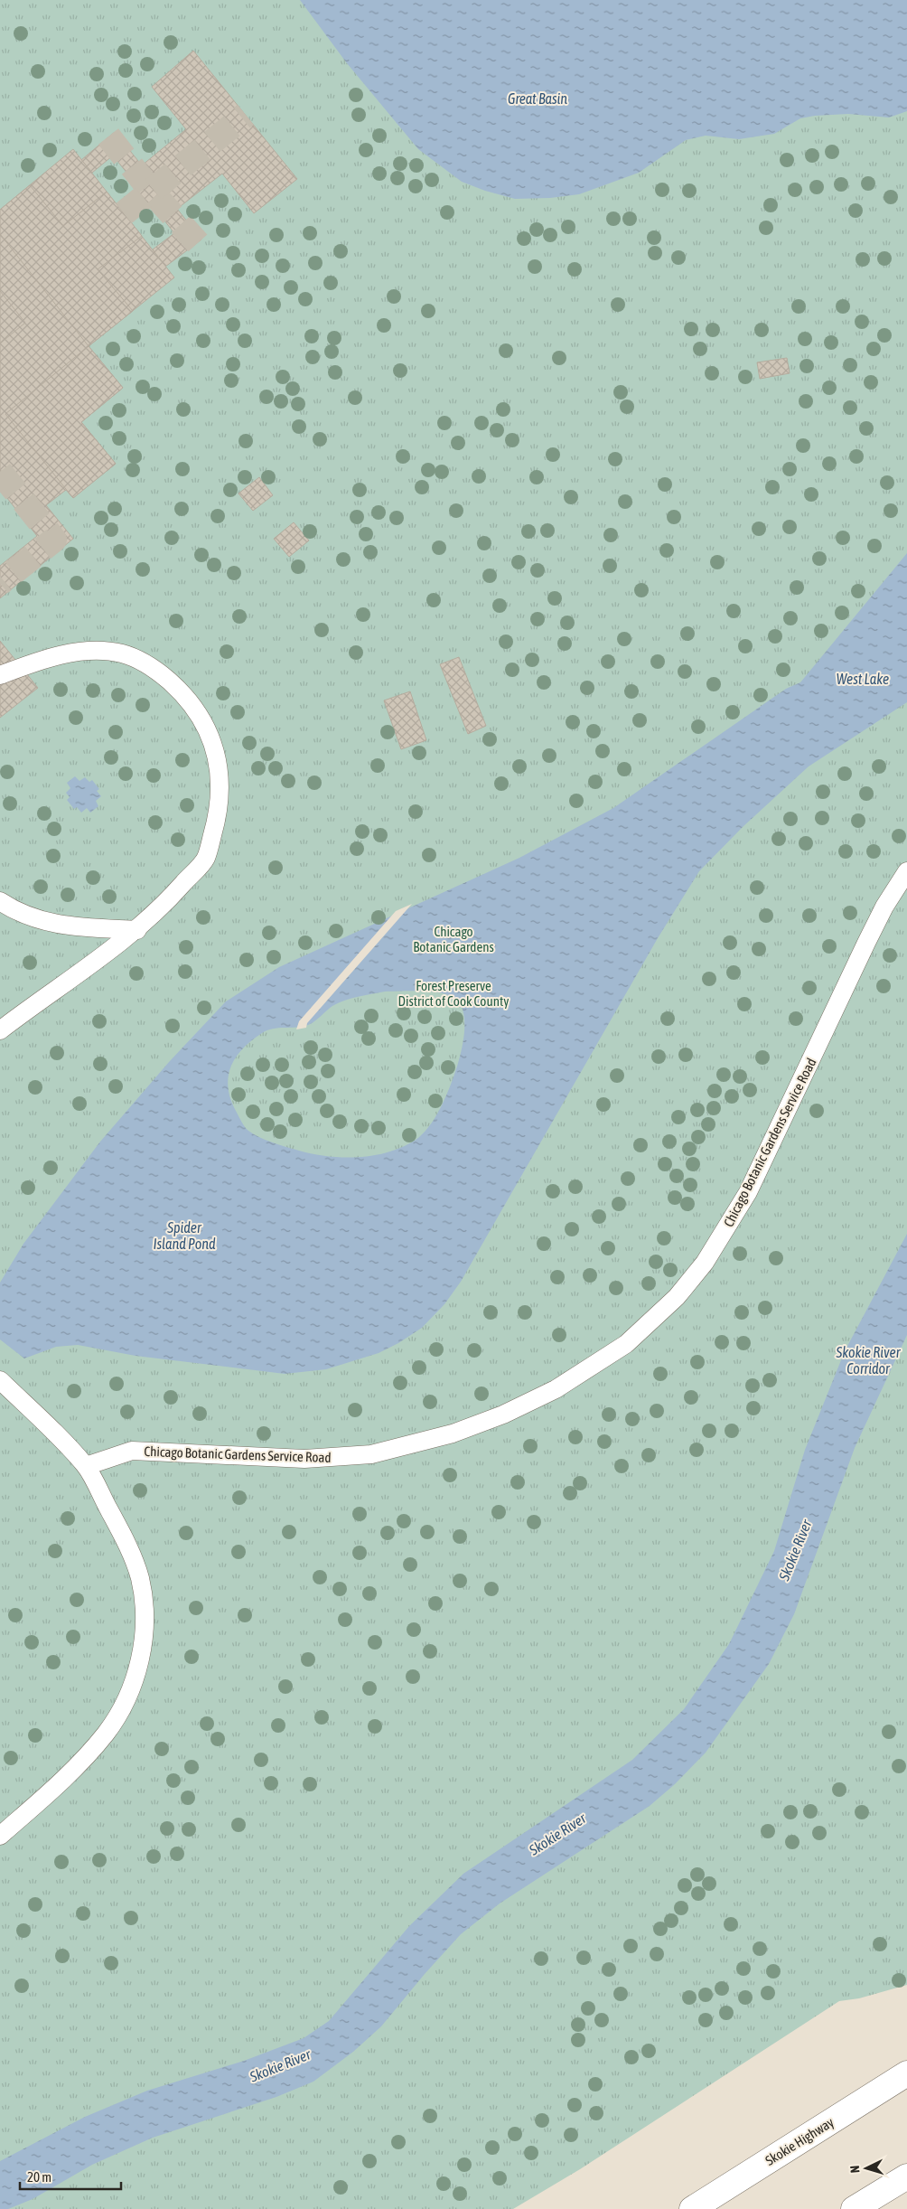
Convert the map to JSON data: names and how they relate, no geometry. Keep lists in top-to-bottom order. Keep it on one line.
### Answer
{"streets":{"highway":["Skokie Highway"],"lane":["Chicago Botanic Gardens Service Road"]},"water":["Great Basin","West Lake","Spider Island Pond","Skokie River Corridor","Skokie River"],"parks":["Chicago Botanic Gardens","Forest Preserve District of Cook County"],"scale_bar":"20 m","north":"left"}
